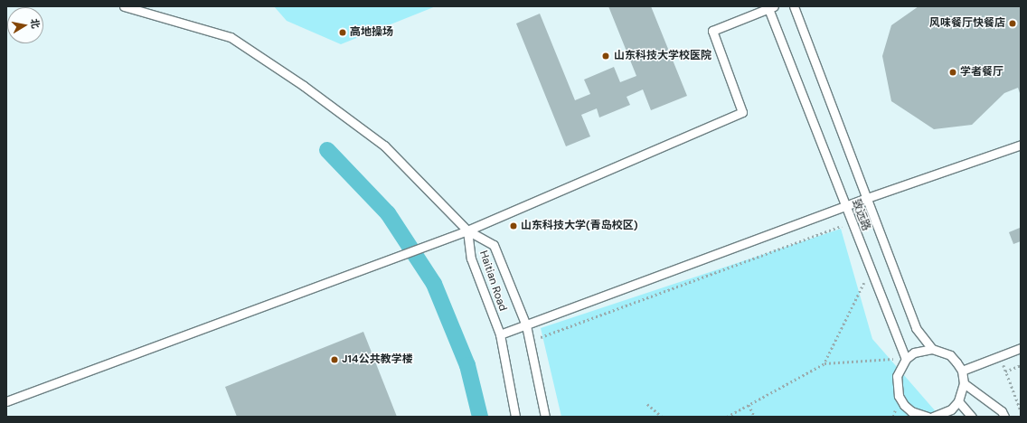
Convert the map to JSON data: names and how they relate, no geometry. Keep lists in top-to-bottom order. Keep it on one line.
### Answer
{"streets":{"lane":["致远路","Haitian Road"]},"places":["风味餐厅快餐店","高地操场","山东科技大学校医院","学者餐厅","山东科技大学(青岛校区)","J14公共教学楼"],"north":"right"}
